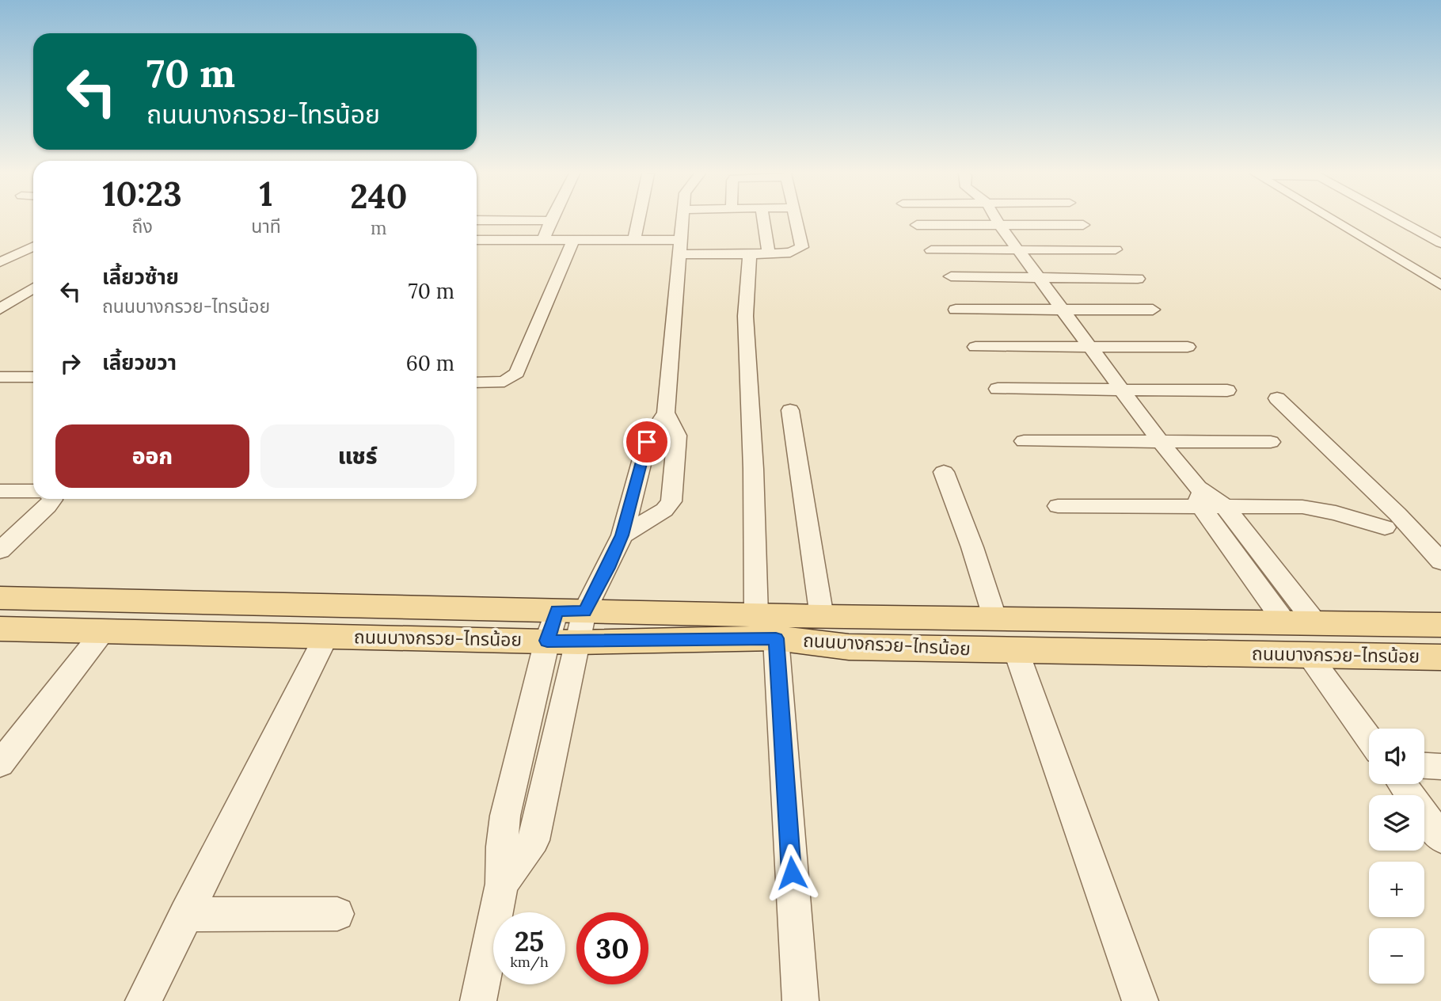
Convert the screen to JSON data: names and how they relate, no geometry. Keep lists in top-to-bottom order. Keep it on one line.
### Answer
{"streets":{"main road":["ถนนบางกรวย-ไทรน้อย"]},"page":{"turn":["70 m","ถนนบางกรวย-ไทรน้อย"],"eta":["10:23","ถึง","1","นาที","240","m"],"list":[{"name":"เลี้ยวซ้าย","note":"ถนนบางกรวย-ไทรน้อย","value":"70 m"},{"name":"เลี้ยวขวา","value":"60 m"}],"buttons":["ออก","แชร์"],"map_buttons":["+","−"],"speed":"25 km/h","limit":"30"}}
